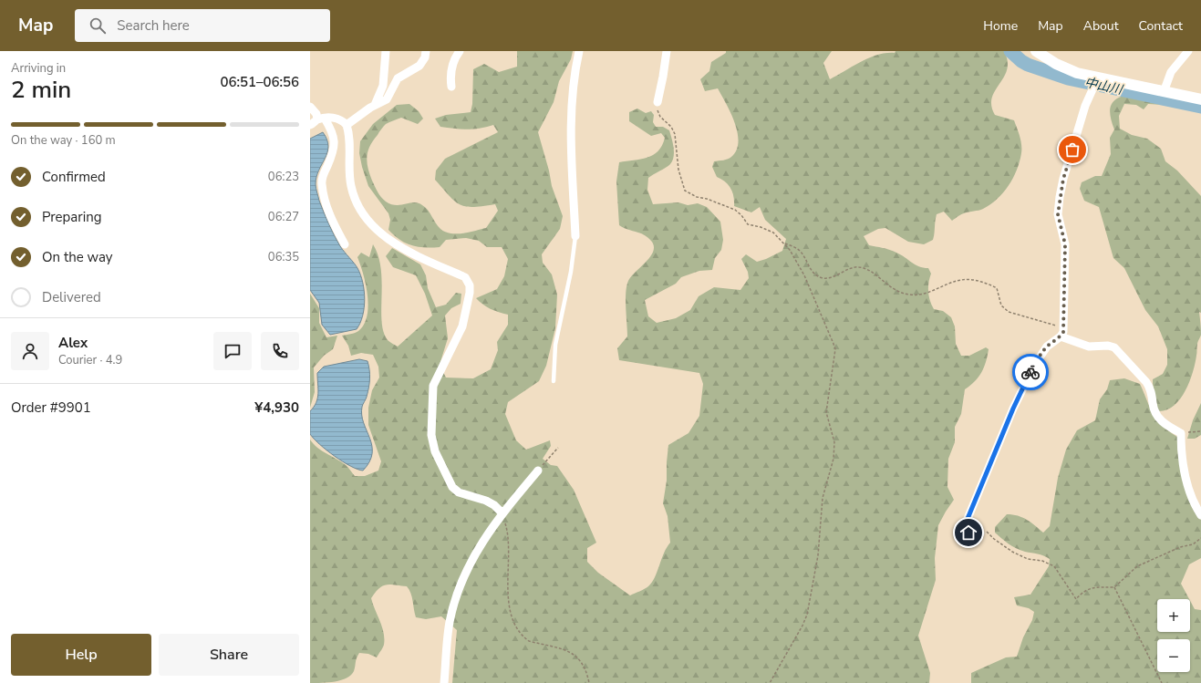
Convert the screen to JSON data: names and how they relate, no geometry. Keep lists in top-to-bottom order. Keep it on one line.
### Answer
{"water":["中山川"],"page":{"header":"Map","search":"Search here","nav":["Home","Map","About","Contact"],"heading":["2 min","Arriving in","06:51–06:56"],"panel":["Alex","Courier · 4.9","Order #9901","¥4,930"],"bar":"On the way · 160 m","list":[["Confirmed","06:23"],["Preparing","06:27"],["On the way","06:35"],"Delivered"],"map_buttons":["+","−"],"buttons":["Help","Share"]}}
